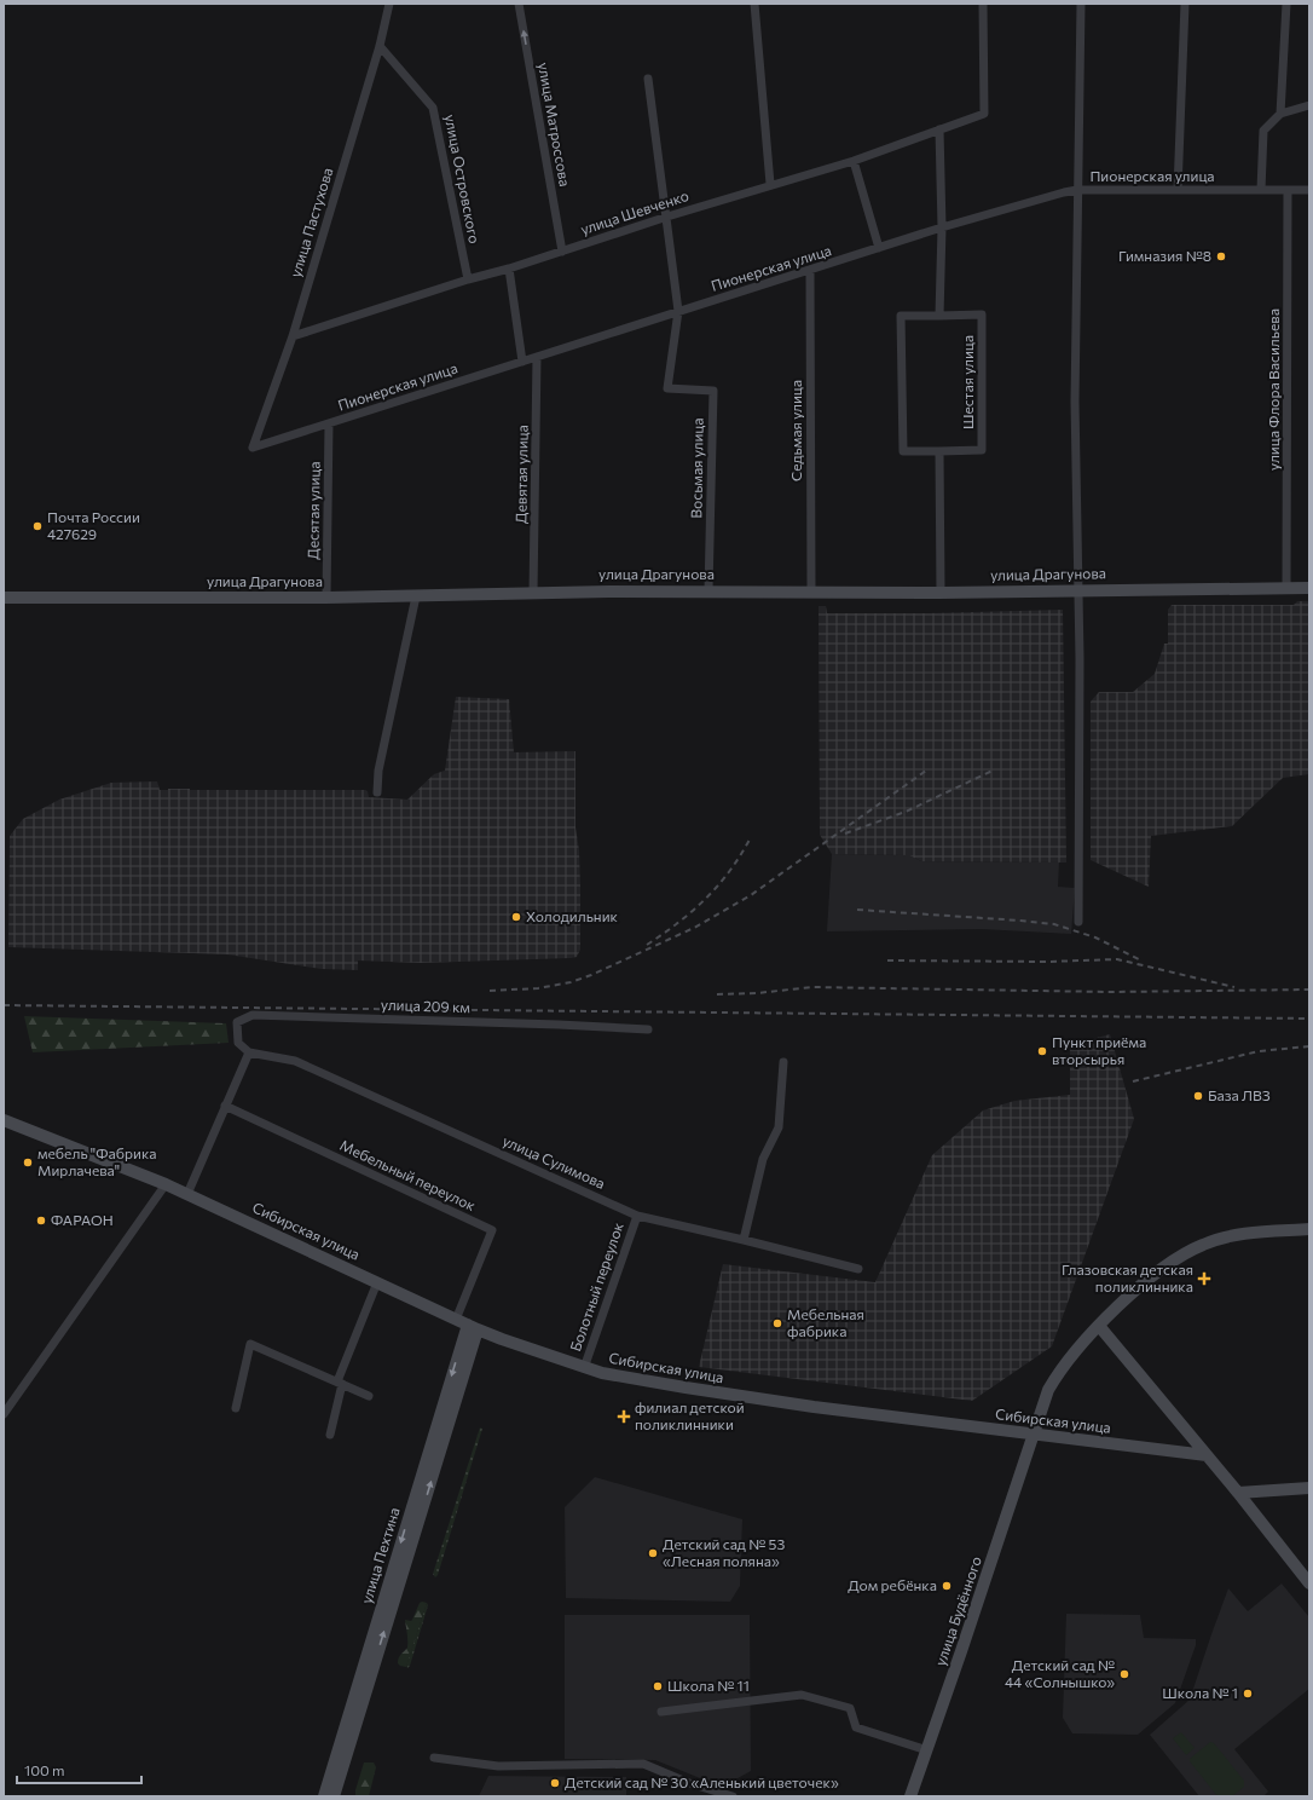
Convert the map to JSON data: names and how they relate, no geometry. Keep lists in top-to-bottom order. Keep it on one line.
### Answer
{"streets":{"main road":["улица Драгунова","Сибирская улица","улица Пехтина","улица Будённого"],"street":["улица Матроссова","Пионерская улица","улица Островского","улица Шевченко","улица Пастухова","Шестая улица","улица Флора Васильева","Седьмая улица","Восьмая улица","Девятая улица","Десятая улица","улица 209 км","улица Сулимова","Мебельный переулок","Болотный переулок"]},"crossings":[["улица Матроссова","улица Шевченко"],["Пионерская улица","улица Пастухова"],["Пионерская улица","улица Флора Васильева"],["Пионерская улица","Седьмая улица"],["Пионерская улица","Восьмая улица"],["Пионерская улица","Девятая улица"],["Пионерская улица","Десятая улица"],["улица Островского","улица Шевченко"],["улица Островского","улица Пастухова"],["улица Шевченко","улица Пастухова"],["улица Флора Васильева","улица Драгунова"],["Седьмая улица","улица Драгунова"],["Восьмая улица","улица Драгунова"],["Девятая улица","улица Драгунова"],["Десятая улица","улица Драгунова"],["улица 209 км","улица Сулимова"],["улица Сулимова","Болотный переулок"],["Мебельный переулок","Сибирская улица"],["Мебельный переулок","улица Пехтина"],["Сибирская улица","Болотный переулок"],["Сибирская улица","улица Пехтина"],["Сибирская улица","улица Будённого"]],"one_way":["улица Матроссова"],"places":{"other":["Гимназия №8","Почта России 427629","Холодильник","Пункт приёма вторсырья","База ЛВЗ","мебель \"Фабрика Мирлачева\"","ФАРАОН","Мебельная фабрика","Детский сад № 53 «Лесная поляна»","Дом ребёнка","Детский сад № 44 «Солнышко»","Школа № 11","Школа № 1","Детский сад № 30 «Аленький цветочек»"],"health":["Глазовская детская поликлинника","филиал детской поликлинники"]},"scale_bar":"100 m"}
